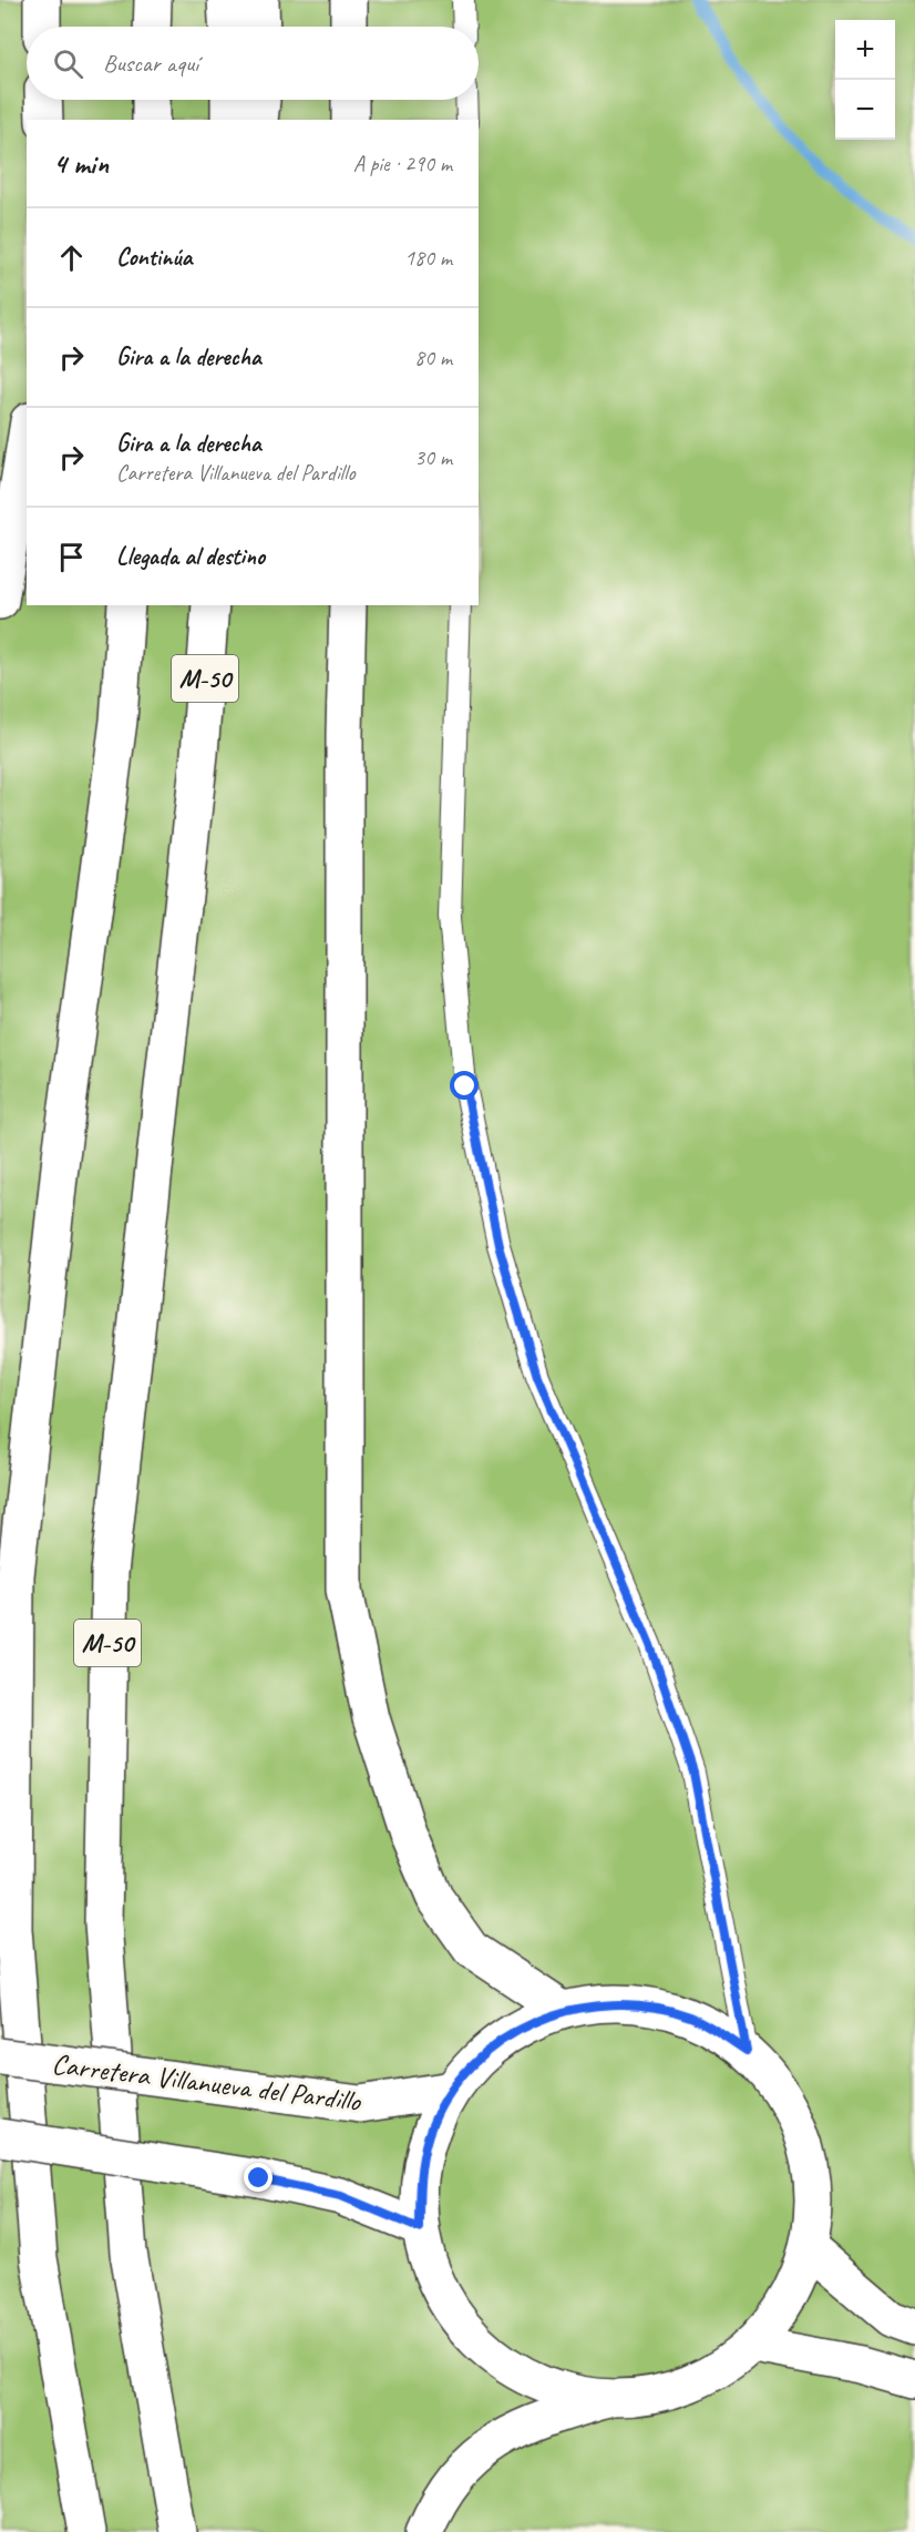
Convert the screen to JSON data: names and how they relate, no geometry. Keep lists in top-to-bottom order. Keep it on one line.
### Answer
{"streets":{"main road":["M-50","Carretera Villanueva del Pardillo"]},"page":{"map_buttons":["+","−"],"search":"Buscar aquí","heading":["4 min","A pie · 290 m"],"list":[["Continúa","180 m"],["Gira a la derecha","80 m"],["Gira a la derecha","Carretera Villanueva del Pardillo","30 m"],"Llegada al destino"]}}
